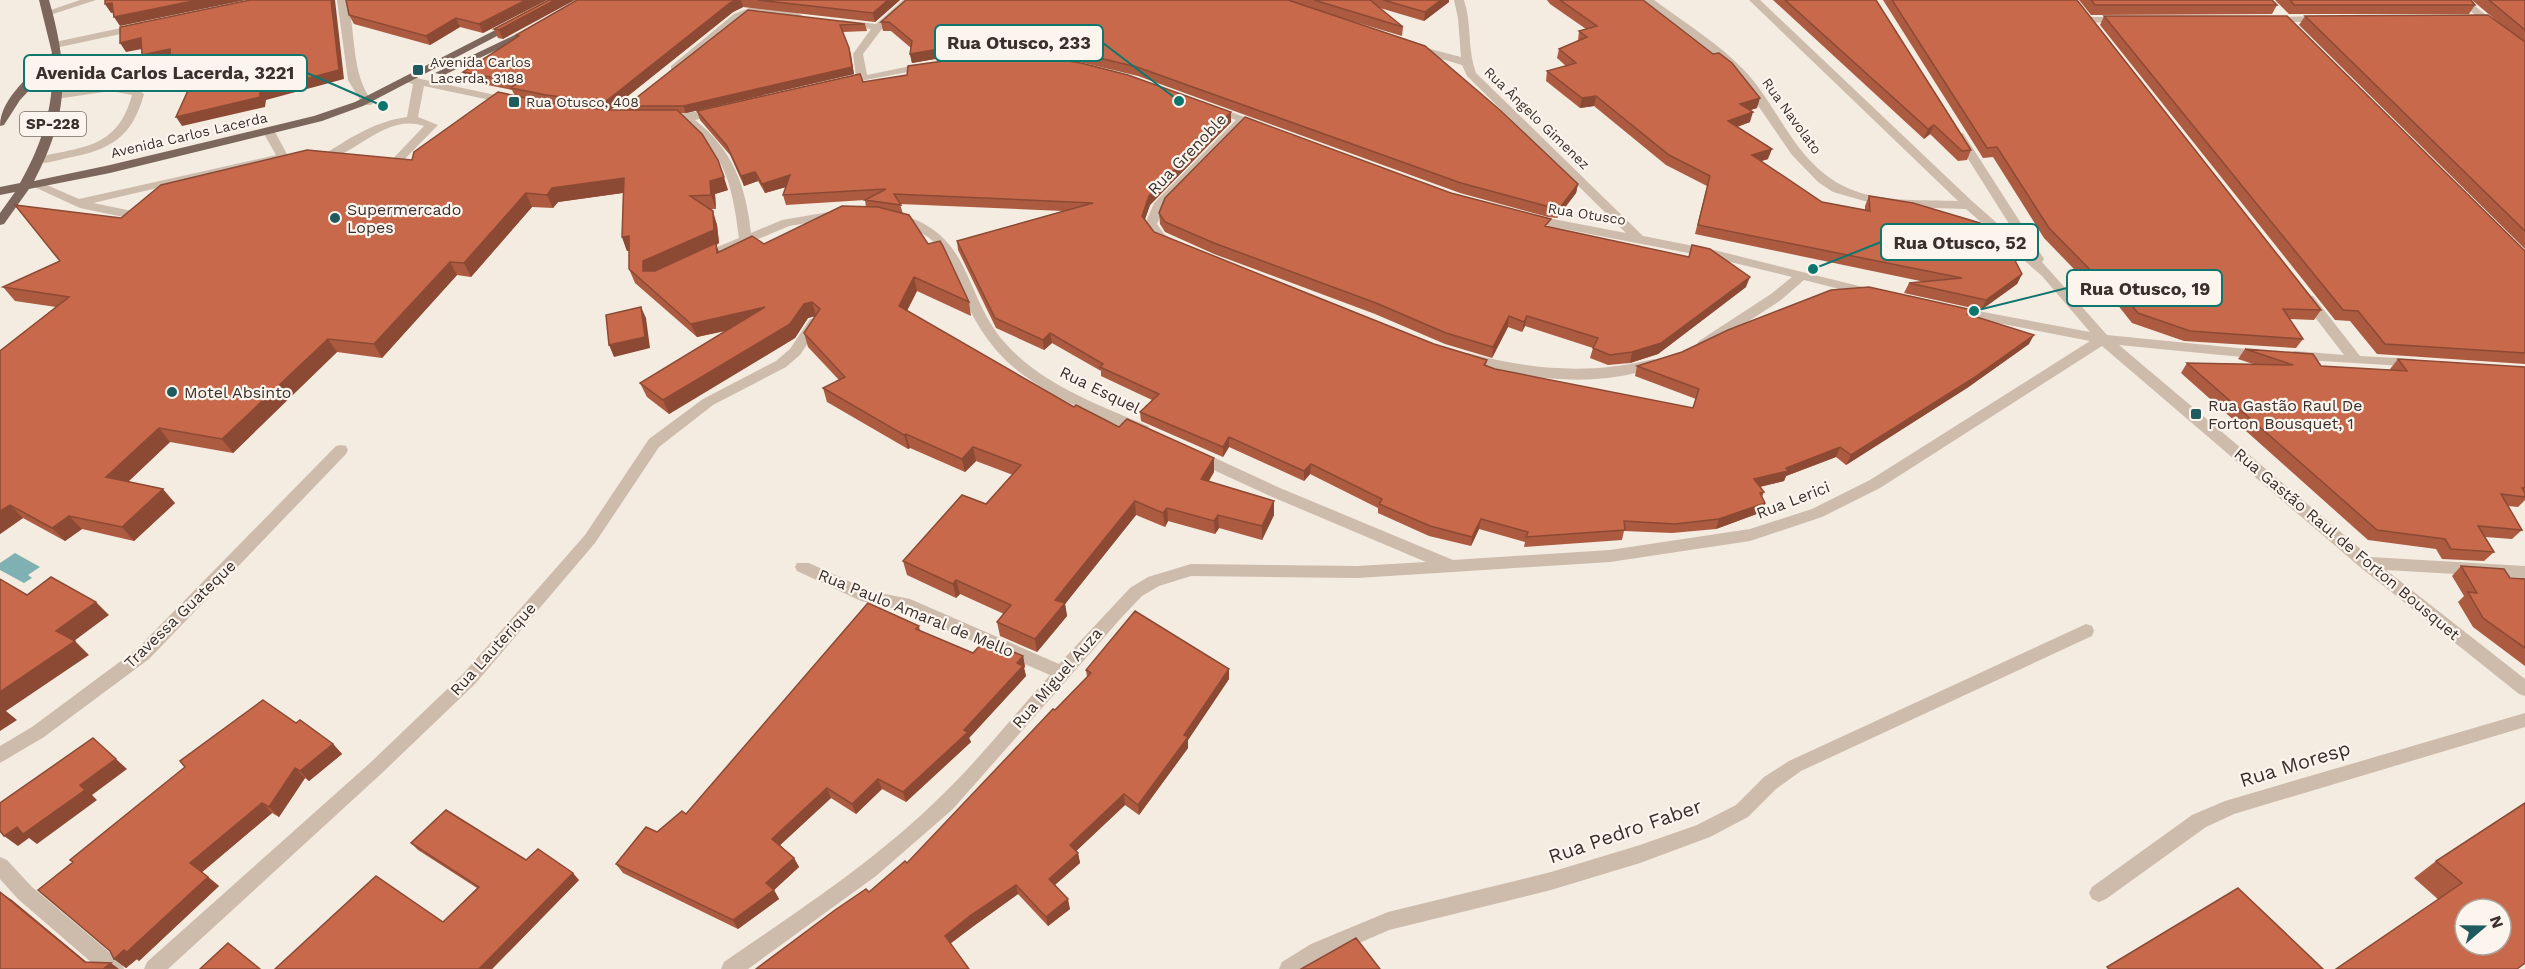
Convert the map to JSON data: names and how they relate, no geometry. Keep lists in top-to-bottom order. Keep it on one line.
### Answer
{"streets":{"main road":["SP-228","Avenida Carlos Lacerda"],"street":["Rua Navolato","Rua Ângelo Gimenez","Rua Grenoble","Rua Otusco","Rua Esquel","Rua Lerici","Rua Gastão Raul de Forton Bousquet","Rua Paulo Amaral de Mello","Travessa Guateque","Rua Lauterique","Rua Miguel Auza","Rua Moresp","Rua Pedro Faber"]},"crossings":[["Rua Navolato","Rua Gastão Raul de Forton Bousquet"],["Rua Ângelo Gimenez","Rua Otusco"],["SP-228","Avenida Carlos Lacerda"],["Rua Lerici","Rua Gastão Raul de Forton Bousquet"],["Rua Lerici","Rua Miguel Auza"],["Rua Paulo Amaral de Mello","Rua Miguel Auza"]],"places":{"transit":["Avenida Carlos Lacerda, 3188","Rua Otusco, 408","Rua Gastão Raul De Forton Bousquet, 1"],"other":["Rua Otusco, 233","Avenida Carlos Lacerda, 3221","Supermercado Lopes","Rua Otusco, 52","Rua Otusco, 19","Motel Absinto"]},"north":"right"}
